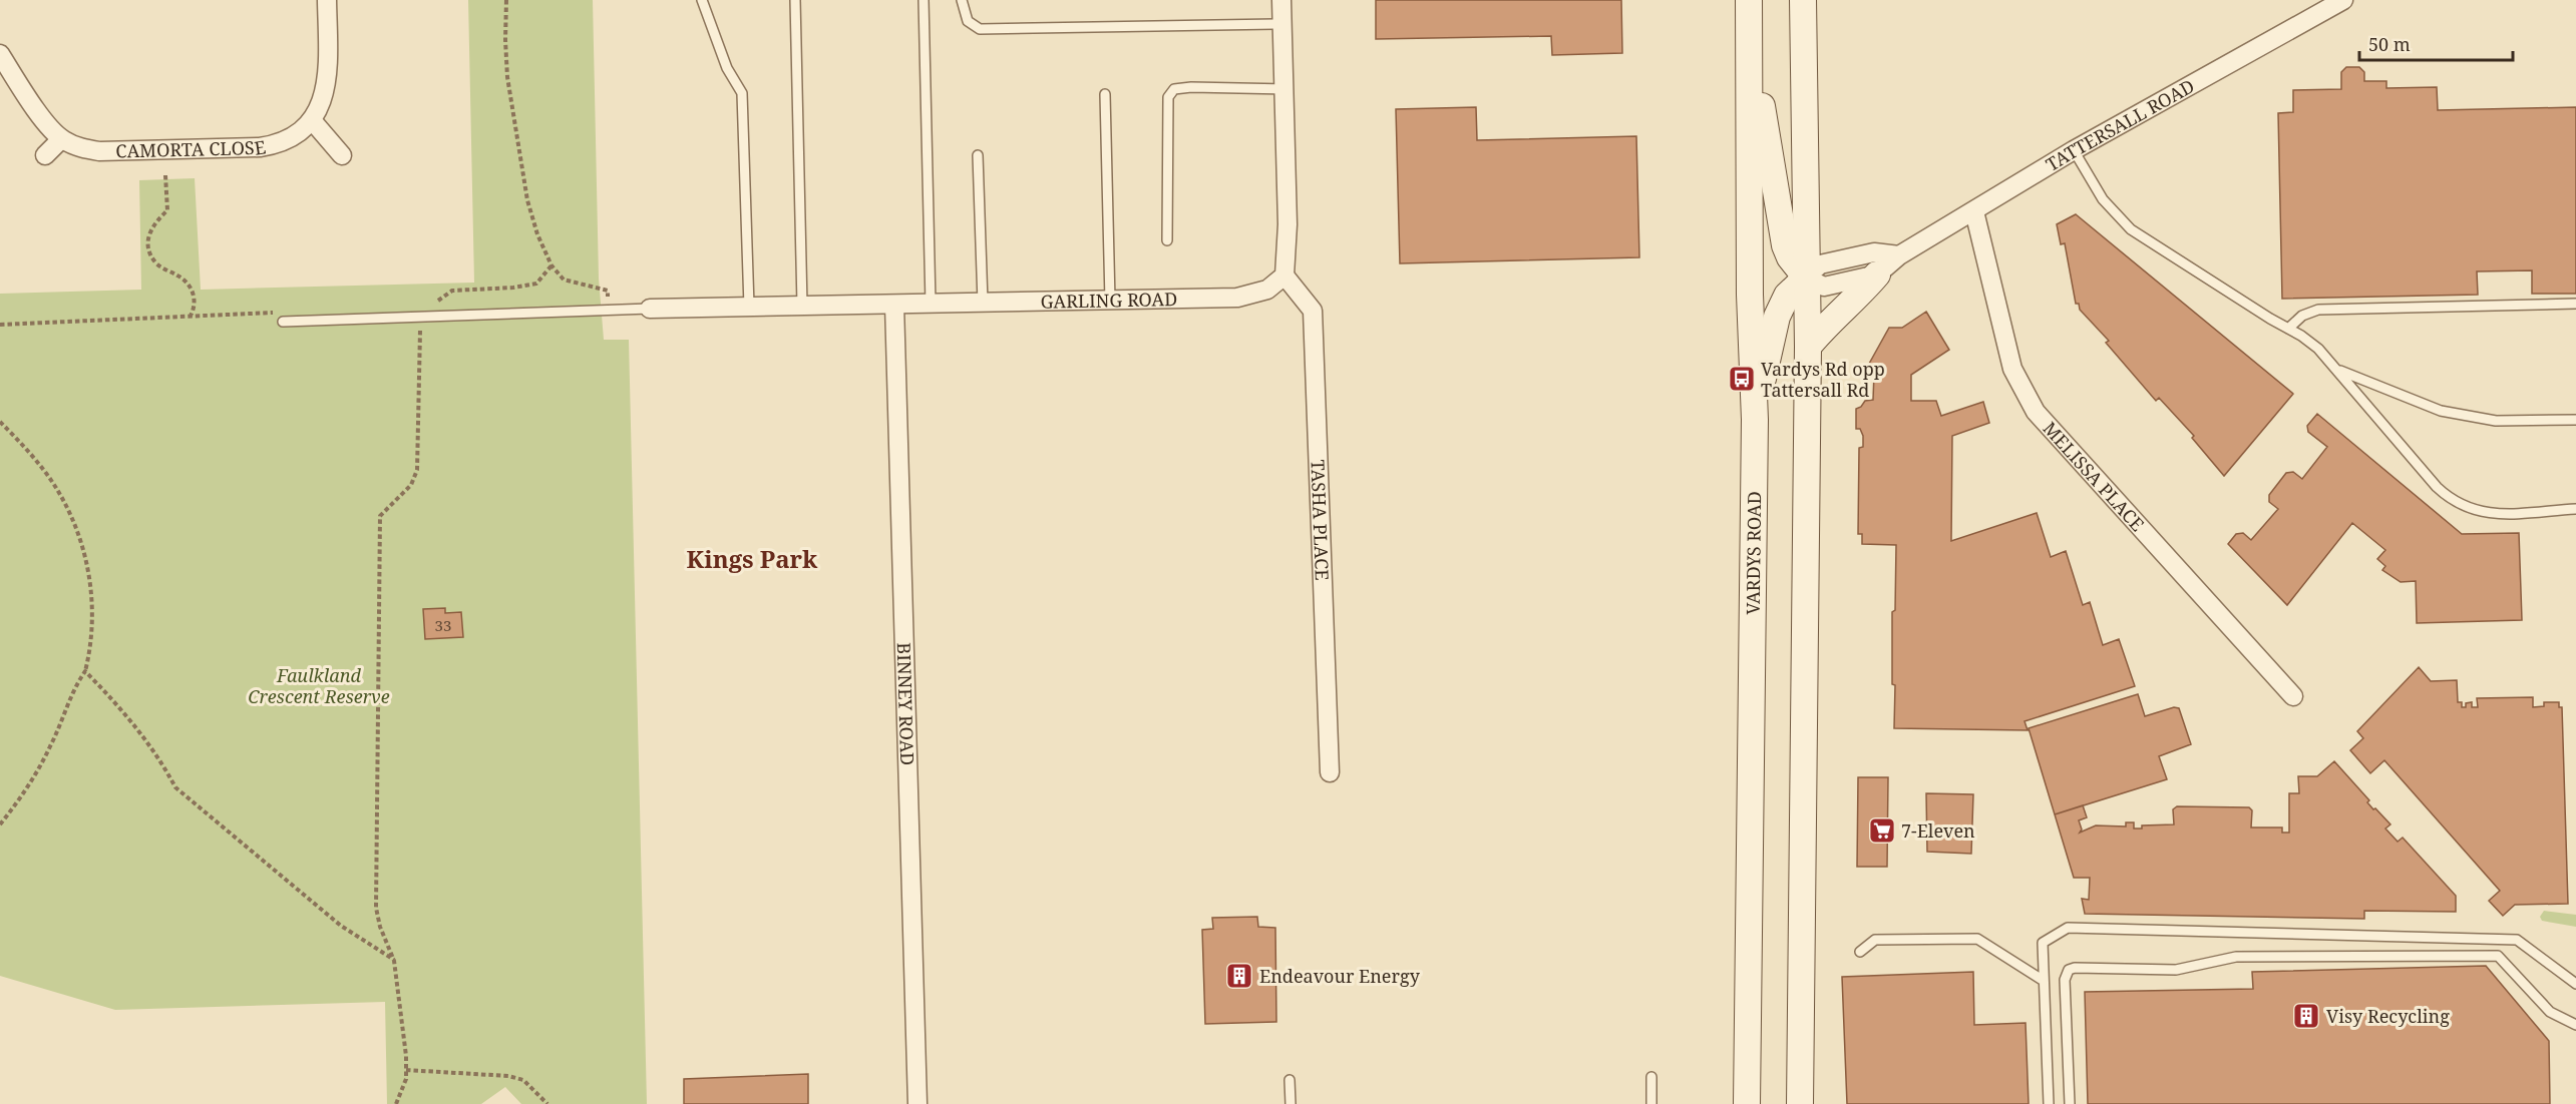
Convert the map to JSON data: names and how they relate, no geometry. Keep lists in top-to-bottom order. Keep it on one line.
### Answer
{"streets":{"main road":["VARDYS ROAD"],"street":["TATTERSALL ROAD","CAMORTA CLOSE","GARLING ROAD","MELISSA PLACE","TASHA PLACE","BINNEY ROAD"]},"crossings":[["TATTERSALL ROAD","MELISSA PLACE"],["GARLING ROAD","TASHA PLACE"],["GARLING ROAD","BINNEY ROAD"]],"districts":["Kings Park"],"parks":["Faulkland Crescent Reserve"],"places":{"bus stop":["Vardys Rd opp Tattersall Rd"],"supermarket":["7-Eleven"],"building":["Endeavour Energy","Visy Recycling"]},"house_numbers":["33"],"scale_bar":"50 m"}
